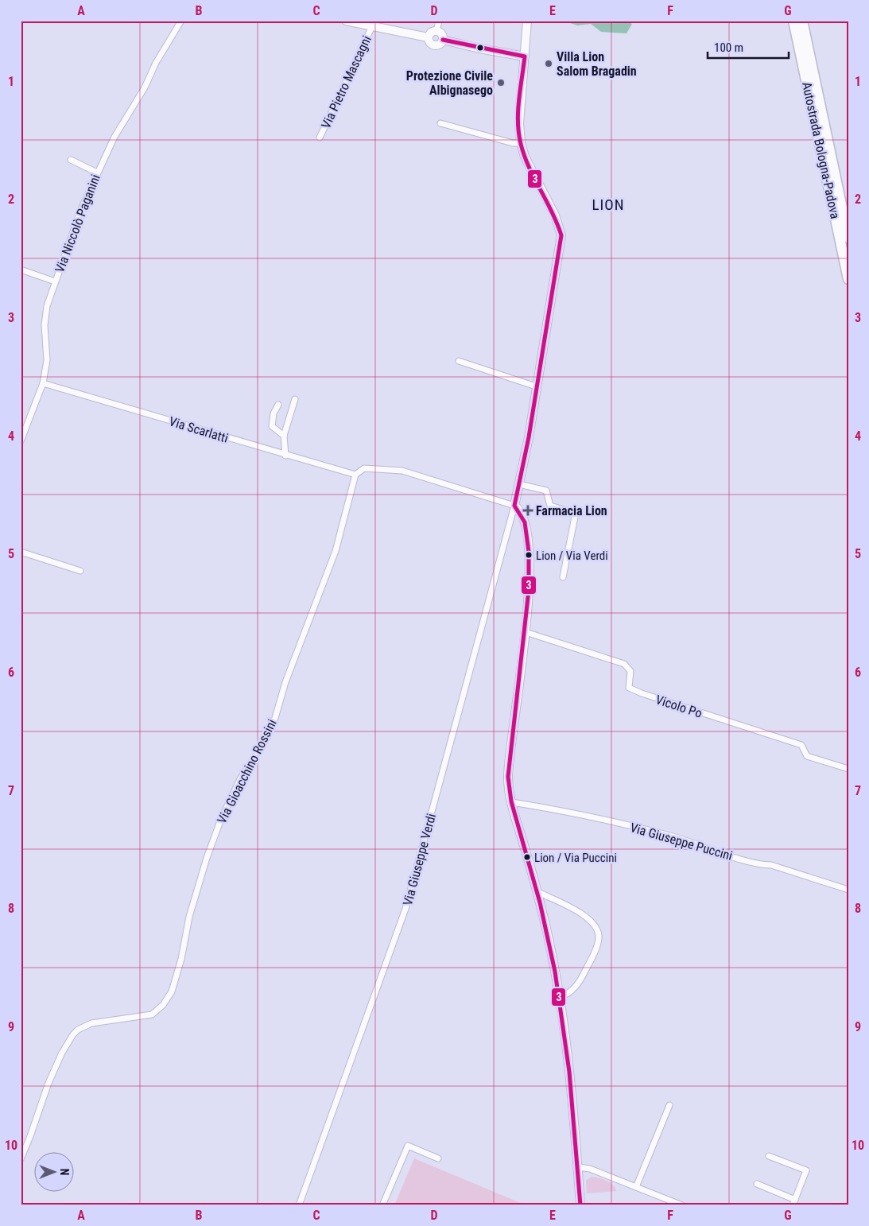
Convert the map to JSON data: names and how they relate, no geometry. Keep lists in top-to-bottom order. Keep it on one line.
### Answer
{"streets":{"highway":["Autostrada Bologna-Padova"],"street":["Via Pietro Mascagni","Via Niccolò Paganini","Via Scarlatti","Vicolo Po","Via Gioacchino Rossini","Via Giuseppe Puccini","Via Giuseppe Verdi"]},"crossings":[["Via Niccolò Paganini","Via Scarlatti"],["Via Scarlatti","Via Gioacchino Rossini"]],"districts":["LION"],"places":{"other":["Villa Lion Salom Bragadin","Protezione Civile Albignasego","Lion / Via Verdi","Lion / Via Puccini"],"health":["Farmacia Lion"]},"lines":["transit line 3"],"scale_bar":"100 m","north":"right","grid":{"columns":["A","B","C","D","E","F","G"],"rows":["1","2","3","4","5","6","7","8","9","10"]}}
